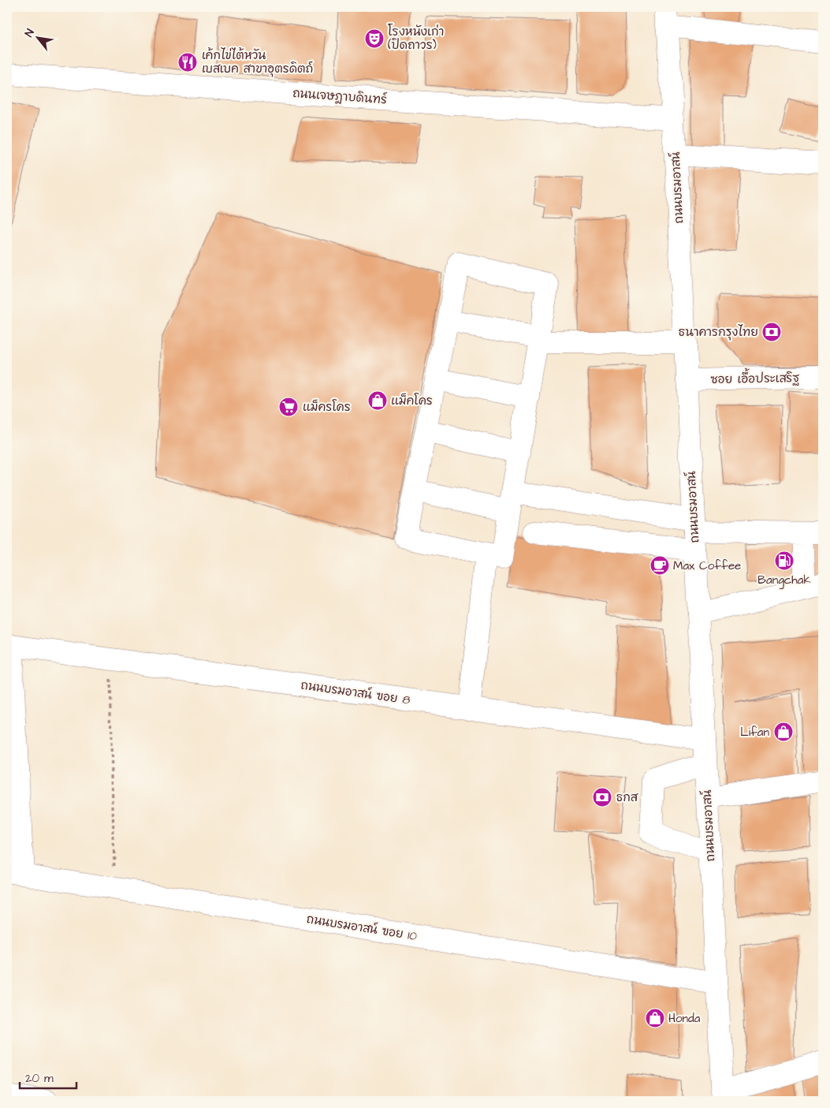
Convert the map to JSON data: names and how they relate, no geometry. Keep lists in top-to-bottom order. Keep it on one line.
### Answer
{"streets":{"street":["ถนนเจษฎาบดินทร์","ถนนบรมอาสน์","ซอย เอื้อประเสริฐ","ถนนบรมอาสน์ ฃอย 8","ถนนบรมอาสน์ ฃอย 10"]},"crossings":[["ถนนเจษฎาบดินทร์","ถนนบรมอาสน์"],["ถนนบรมอาสน์","ซอย เอื้อประเสริฐ"],["ถนนบรมอาสน์","ถนนบรมอาสน์ ฃอย 8"],["ถนนบรมอาสน์","ถนนบรมอาสน์ ฃอย 10"]],"places":{"theatre":["โรงหนังเก่า (ปิดถาวร)"],"restaurant":["เค้กไข่ไต้หวัน เบสเบค สาขาอุตรดิตถ์"],"bank":["ธนาคารกรุงไทย","ธกส"],"shop":["แม็คโคร","Lifan","Honda"],"supermarket":["แม็ครโคร"],"fuel station":["Bangchak"],"cafe":["Max Coffee"]},"scale_bar":"20 m","north":"top left"}
